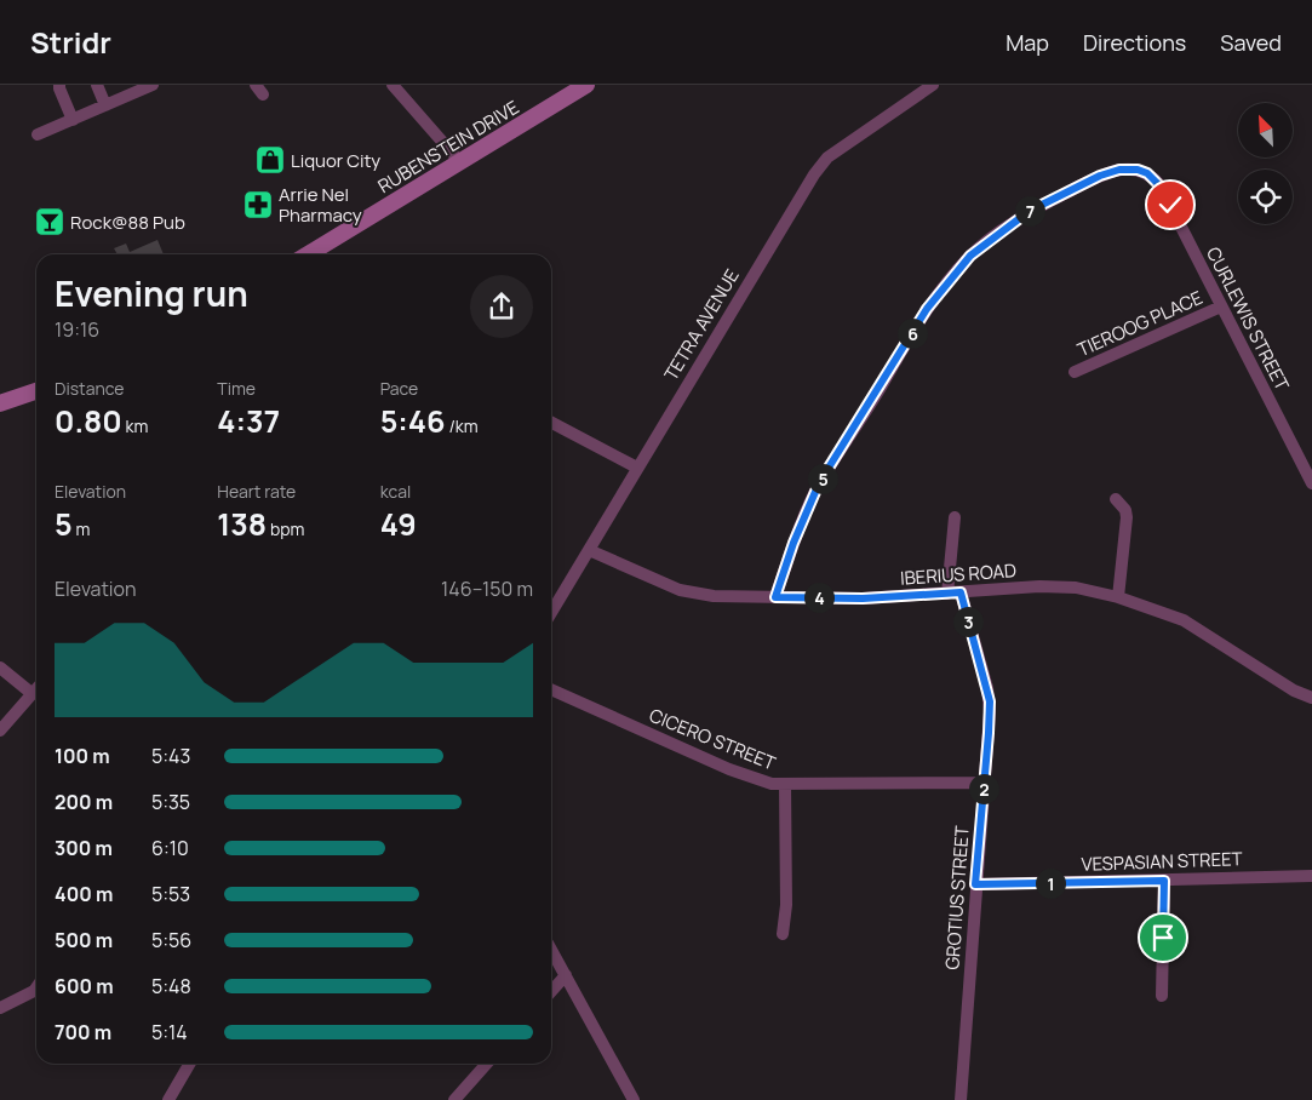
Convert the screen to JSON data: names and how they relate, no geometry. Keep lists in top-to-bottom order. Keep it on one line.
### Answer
{"streets":{"street":["RUBENSTEIN DRIVE","CURLEWIS STREET","TIEROOG PLACE","TETRA AVENUE","IBERIUS ROAD","CICERO STREET","VESPASIAN STREET","GROTIUS STREET"]},"crossings":[["CURLEWIS STREET","TIEROOG PLACE"],["CURLEWIS STREET","IBERIUS ROAD"],["TETRA AVENUE","IBERIUS ROAD"],["IBERIUS ROAD","GROTIUS STREET"],["CICERO STREET","GROTIUS STREET"],["VESPASIAN STREET","GROTIUS STREET"]],"places":{"shop":["Liquor City"],"pharmacy":["Arrie Nel Pharmacy"],"bar":["Rock@88 Pub"]},"north":"top left","page":{"header":"Stridr","nav":["Map","Directions","Saved"],"pins":["7","6","5","4","3","2","1"],"heading":["Evening run","19:16"],"stats":[["Distance","0.80 km"],["Time","4:37"],["Pace","5:46 /km"],["Elevation","5 m"],["Heart rate","138 bpm"],["kcal","49"]],"chart":["Elevation","146–150 m"],"list":[{"name":"100 m","note":"5:43"},{"name":"200 m","note":"5:35"},{"name":"300 m","note":"6:10"},{"name":"400 m","note":"5:53"},{"name":"500 m","note":"5:56"},{"name":"600 m","note":"5:48"},{"name":"700 m","note":"5:14"}]}}
